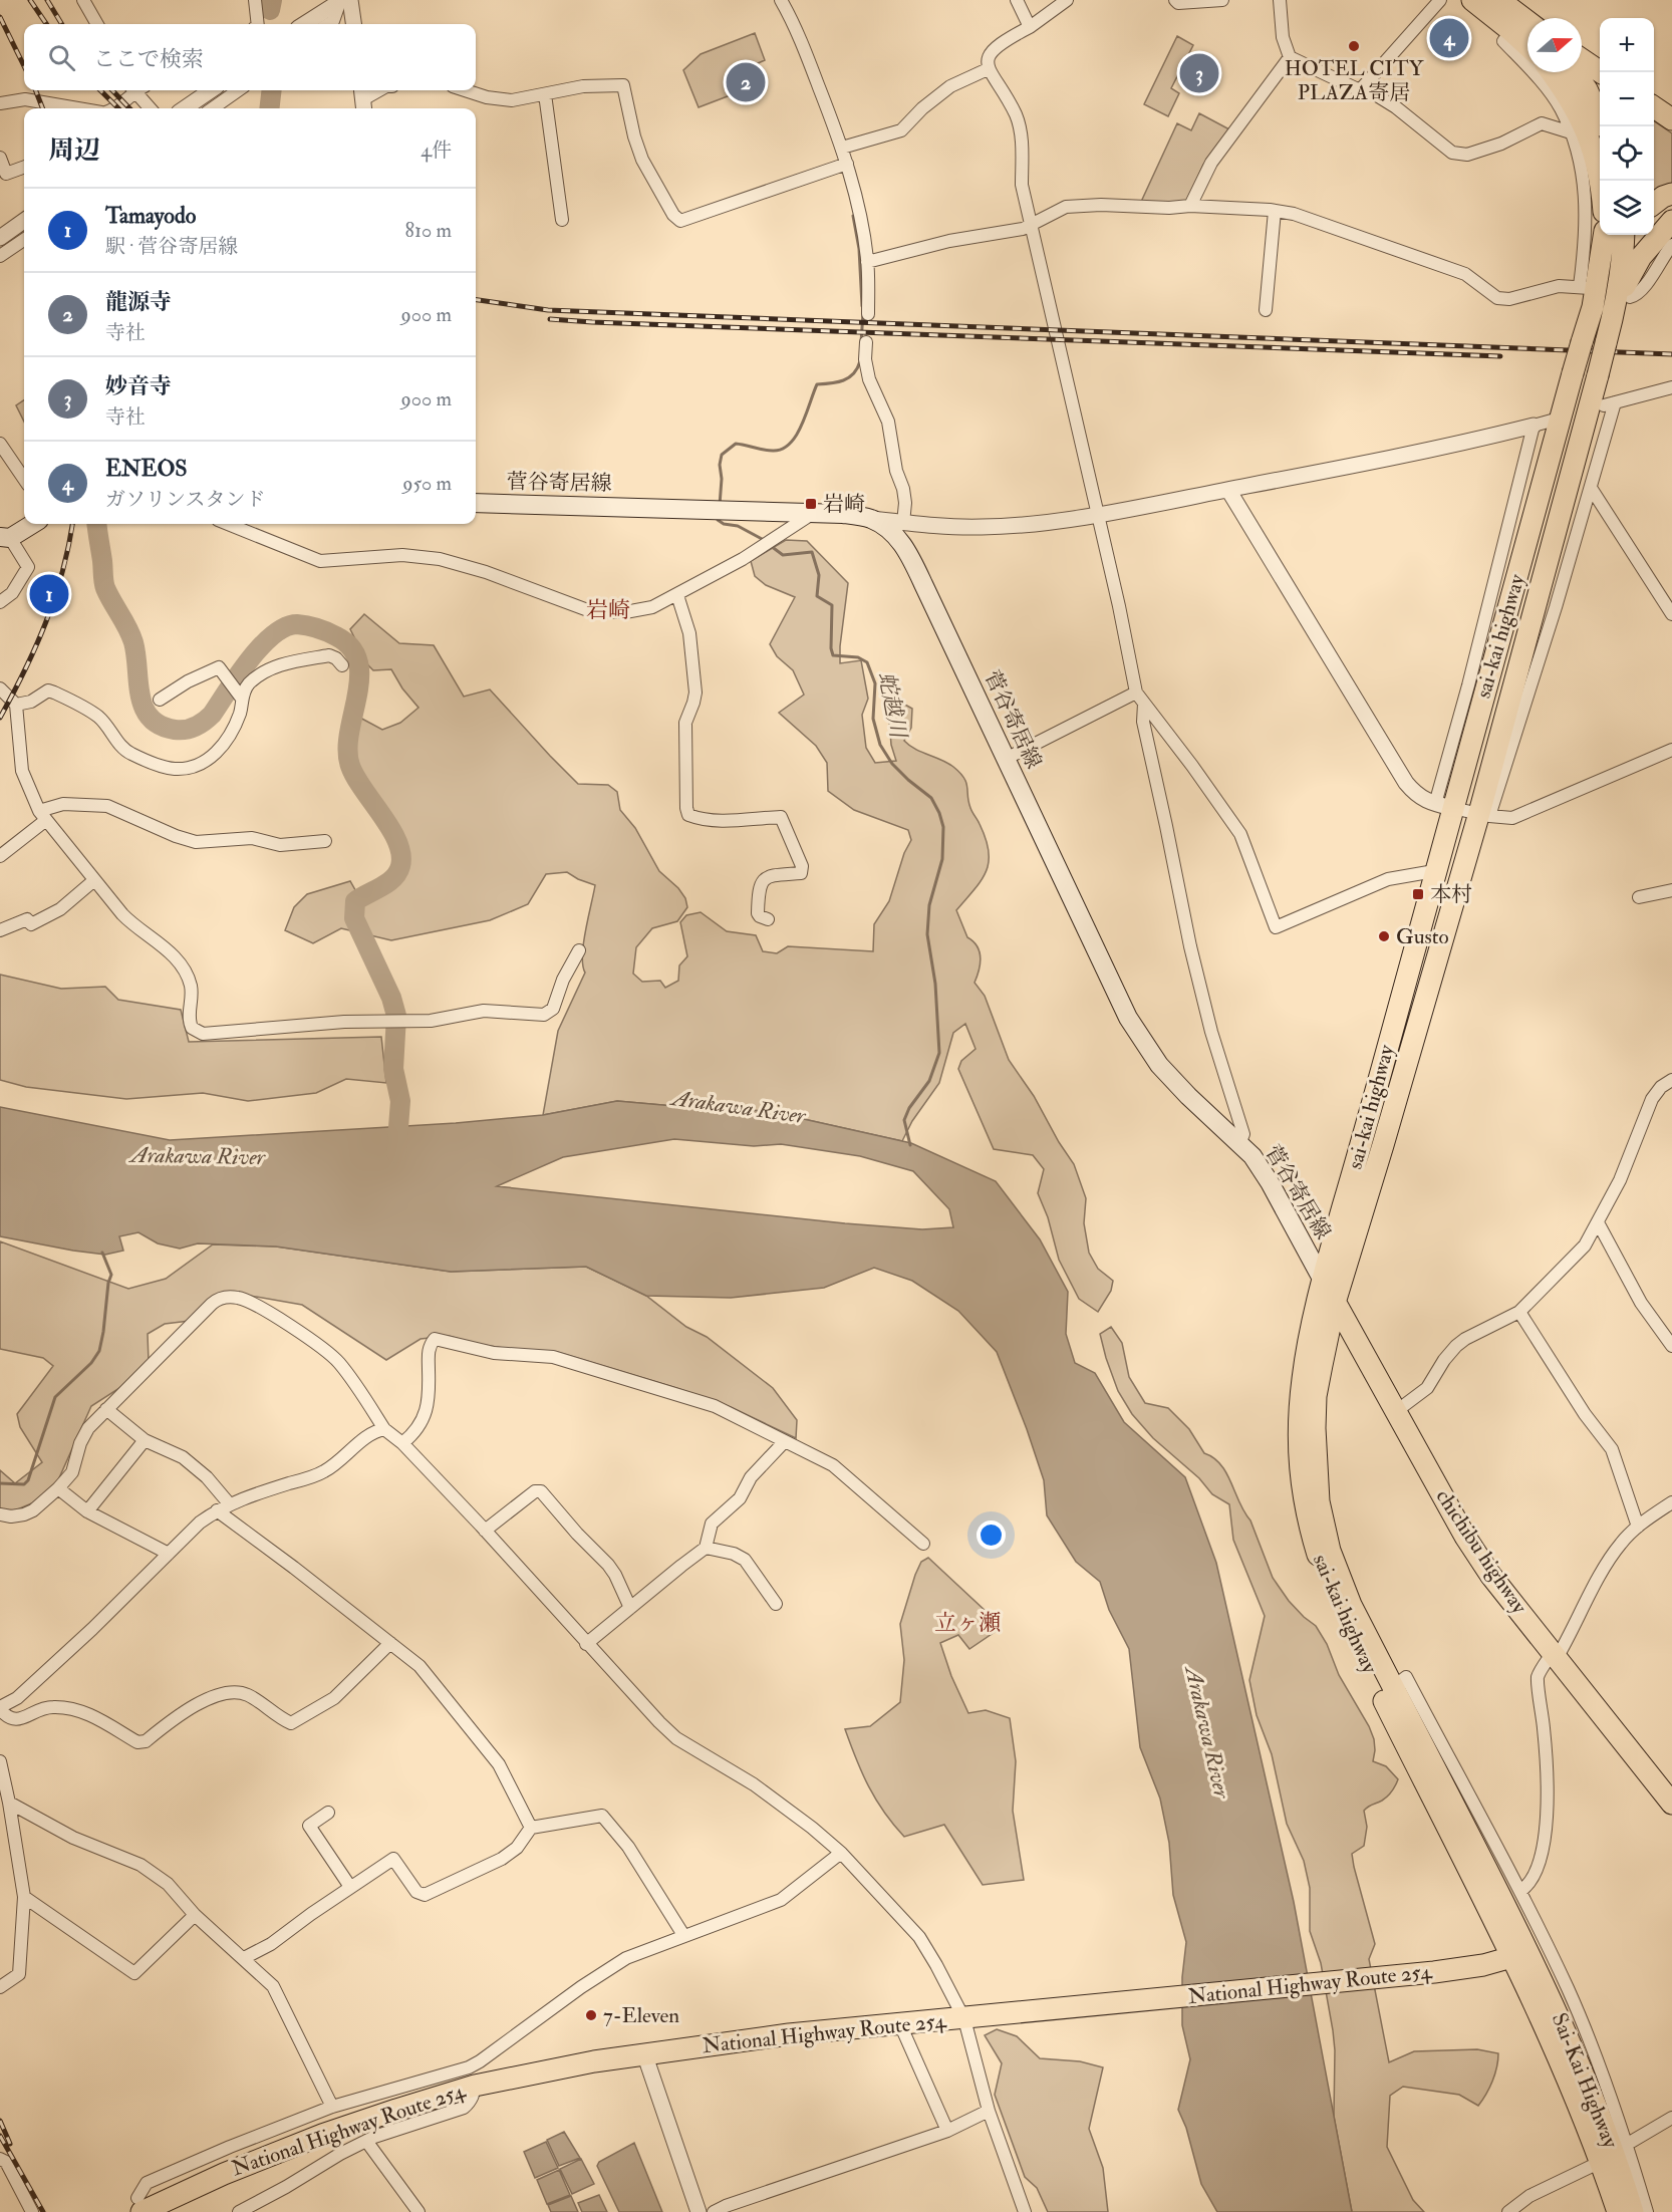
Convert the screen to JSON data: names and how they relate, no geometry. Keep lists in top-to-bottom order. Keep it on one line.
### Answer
{"streets":{"highway":["sai-kai highway","chichibu highway","National Highway Route 254","Sai-Kai Highway"],"main road":["菅谷寄居線"]},"crossings":[["菅谷寄居線","sai-kai highway"],["菅谷寄居線","chichibu highway"],["sai-kai highway","chichibu highway"],["sai-kai highway","National Highway Route 254"],["sai-kai highway","Sai-Kai Highway"],["National Highway Route 254","Sai-Kai Highway"]],"districts":["岩崎","立ヶ瀬"],"water":["蛇越川","Arakawa River"],"places":{"other":["HOTEL CITY PLAZA寄居","Gusto","7-Eleven"],"transit":["岩崎","本村"]},"north":"right","page":{"pins":["4","3","2","1"],"map_buttons":["+","−"],"search":"ここで検索","heading":["周辺","4件"],"list":[{"mark":"1","name":"Tamayodo","note":"駅 · 菅谷寄居線","value":"810 m"},{"mark":"2","name":"龍源寺","note":"寺社","value":"900 m"},{"mark":"3","name":"妙音寺","note":"寺社","value":"900 m"},{"mark":"4","name":"ENEOS","note":"ガソリンスタンド","value":"950 m"}]}}
